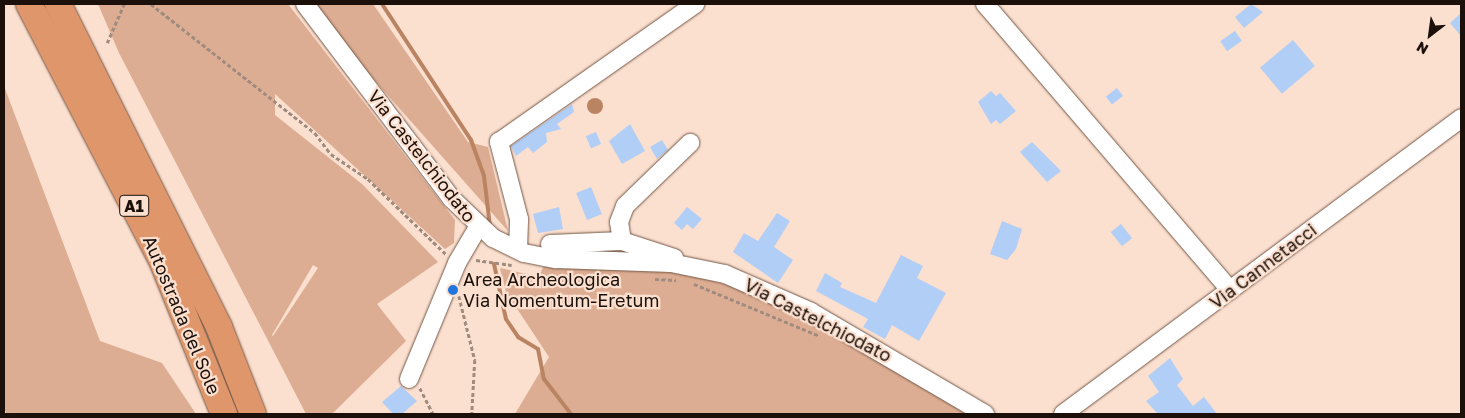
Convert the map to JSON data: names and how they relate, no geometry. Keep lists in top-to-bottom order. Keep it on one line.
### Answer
{"streets":{"highway":["A1","Autostrada del Sole"],"street":["Via Castelchiodato","Via Cannetacci"]},"places":["Area Archeologica Via Nomentum-Eretum"],"north":"bottom left"}
